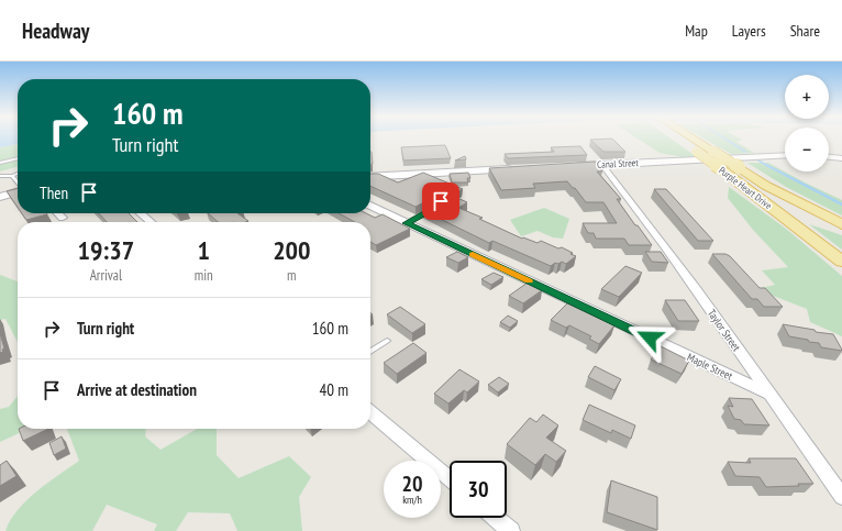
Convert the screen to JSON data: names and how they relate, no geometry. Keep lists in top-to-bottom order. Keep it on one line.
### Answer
{"streets":{"main road":["Purple Heart Drive"],"street":["Canal Street","Taylor Street","Maple Street"]},"crossings":[["Canal Street","Taylor Street"],["Taylor Street","Maple Street"]],"page":{"header":"Headway","nav":["Map","Layers","Share"],"map_buttons":["+","−"],"turn":["160 m","Turn right"],"then":"Then","eta":["19:37","Arrival","1","min","200","m"],"list":[{"name":"Turn right","value":"160 m"},{"name":"Arrive at destination","value":"40 m"}],"speed":"20 km/h","limit":"30"}}
